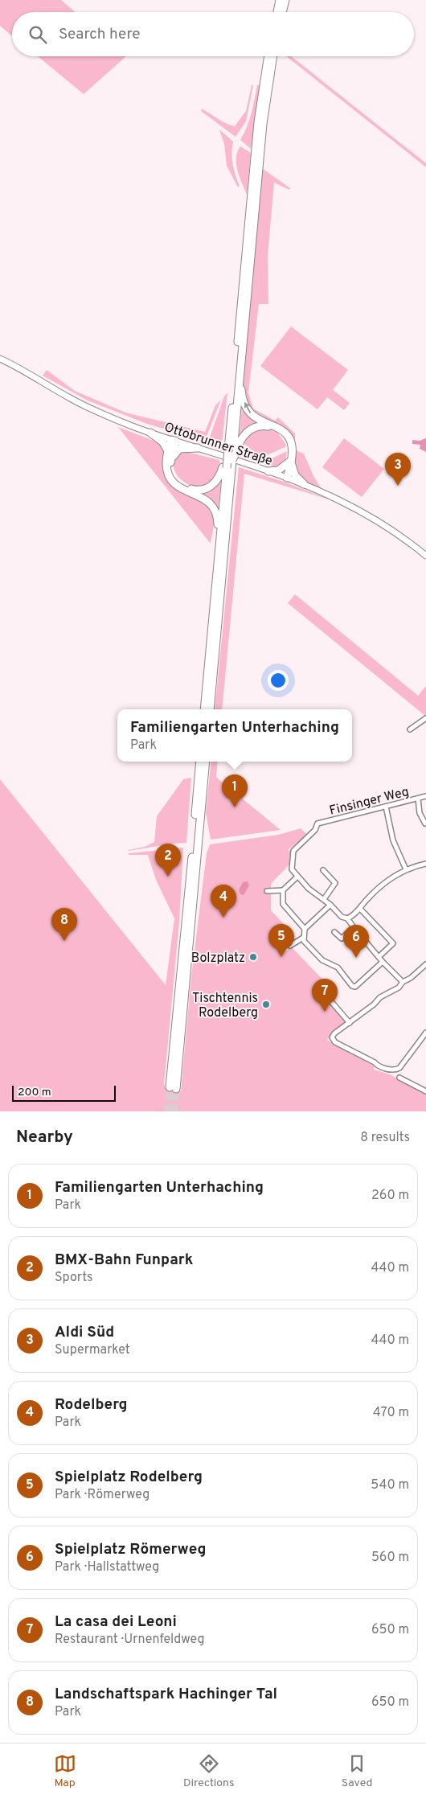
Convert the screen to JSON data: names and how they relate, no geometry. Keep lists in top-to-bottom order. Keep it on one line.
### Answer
{"streets":{"main road":["Ottobrunner Straße"],"street":["Finsinger Weg"]},"places":["Bolzplatz","Tischtennis Rodelberg"],"scale_bar":"200 m","page":{"search":"Search here","pins":["3","1","2","4","8","5","6","7"],"popup":["Familiengarten Unterhaching","Park"],"scale":"200 m","heading":["Nearby","8 results"],"list":[{"mark":"1","name":"Familiengarten Unterhaching","note":"Park","value":"260 m"},{"mark":"2","name":"BMX-Bahn Funpark","note":"Sports","value":"440 m"},{"mark":"3","name":"Aldi Süd","note":"Supermarket","value":"440 m"},{"mark":"4","name":"Rodelberg","note":"Park","value":"470 m"},{"mark":"5","name":"Spielplatz Rodelberg","note":"Park · Römerweg","value":"540 m"},{"mark":"6","name":"Spielplatz Römerweg","note":"Park · Hallstattweg","value":"560 m"},{"mark":"7","name":"La casa dei Leoni","note":"Restaurant · Urnenfeldweg","value":"650 m"},{"mark":"8","name":"Landschaftspark Hachinger Tal","note":"Park","value":"650 m"}],"nav":["Map","Directions","Saved"]}}
